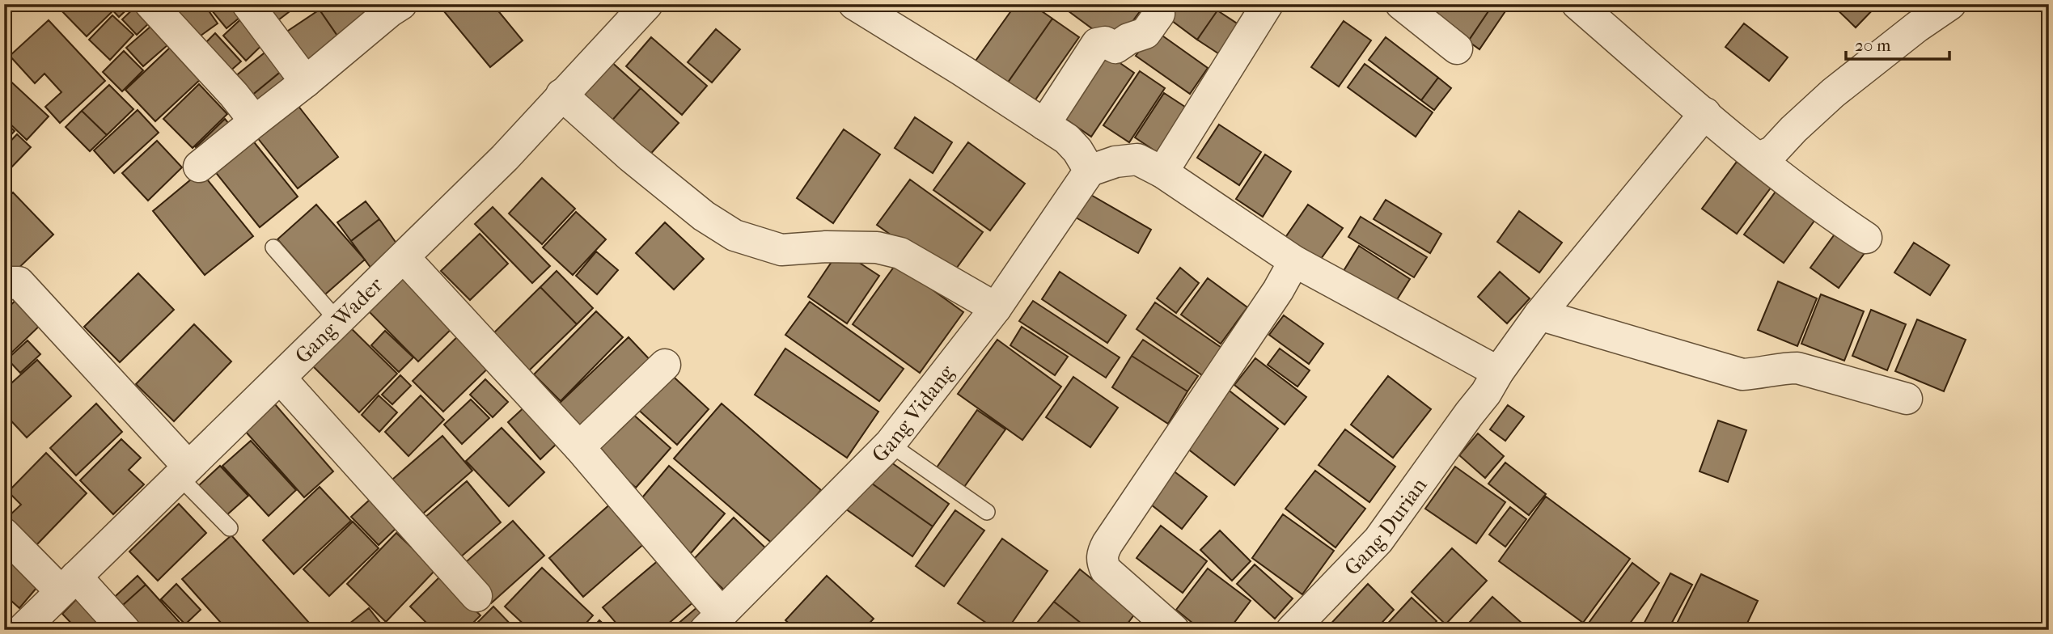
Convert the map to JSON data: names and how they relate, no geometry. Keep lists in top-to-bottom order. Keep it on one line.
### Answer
{"streets":{"street":["Gang Wader","Gang Vidang","Gang Durian"]},"scale_bar":"20 m"}
